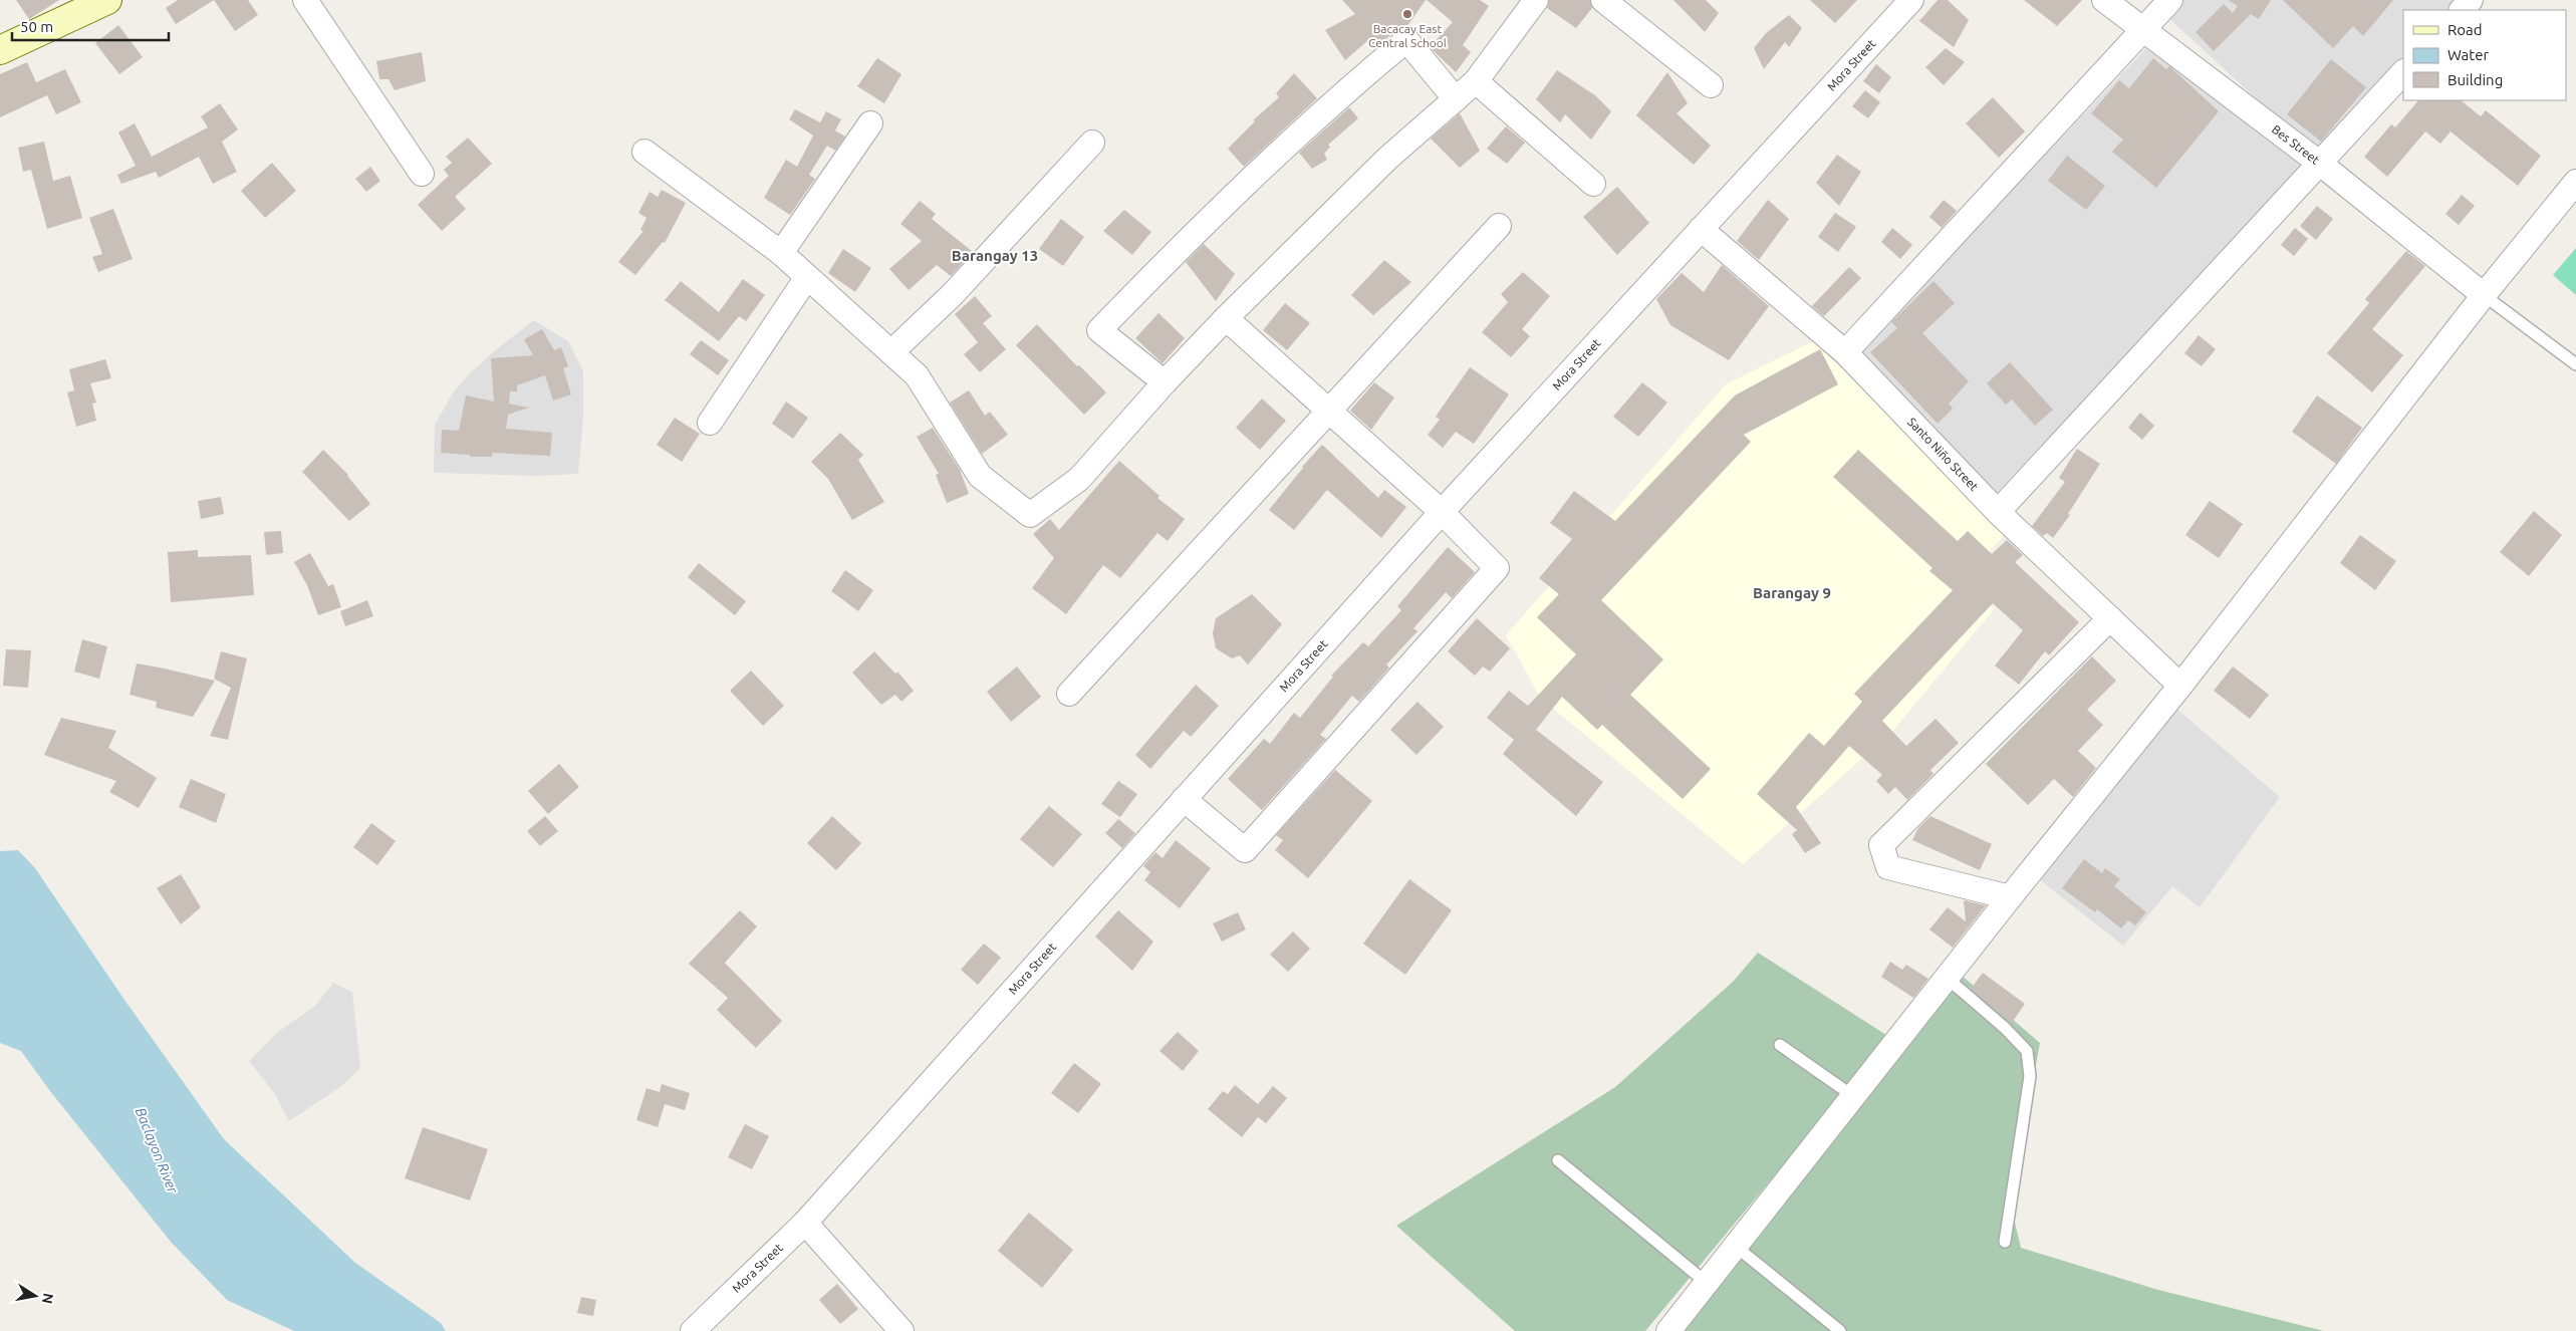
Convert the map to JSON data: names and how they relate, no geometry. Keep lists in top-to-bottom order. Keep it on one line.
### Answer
{"streets":{"street":["Mora Street","Bes Street","Santo Niño Street"]},"crossings":[["Mora Street","Santo Niño Street"]],"districts":["Barangay 13","Barangay 9"],"water":["Baclayon River"],"places":["Bacacay East Central School"],"legend":["Road","Water","Building"],"scale_bar":"50 m","north":"right"}
